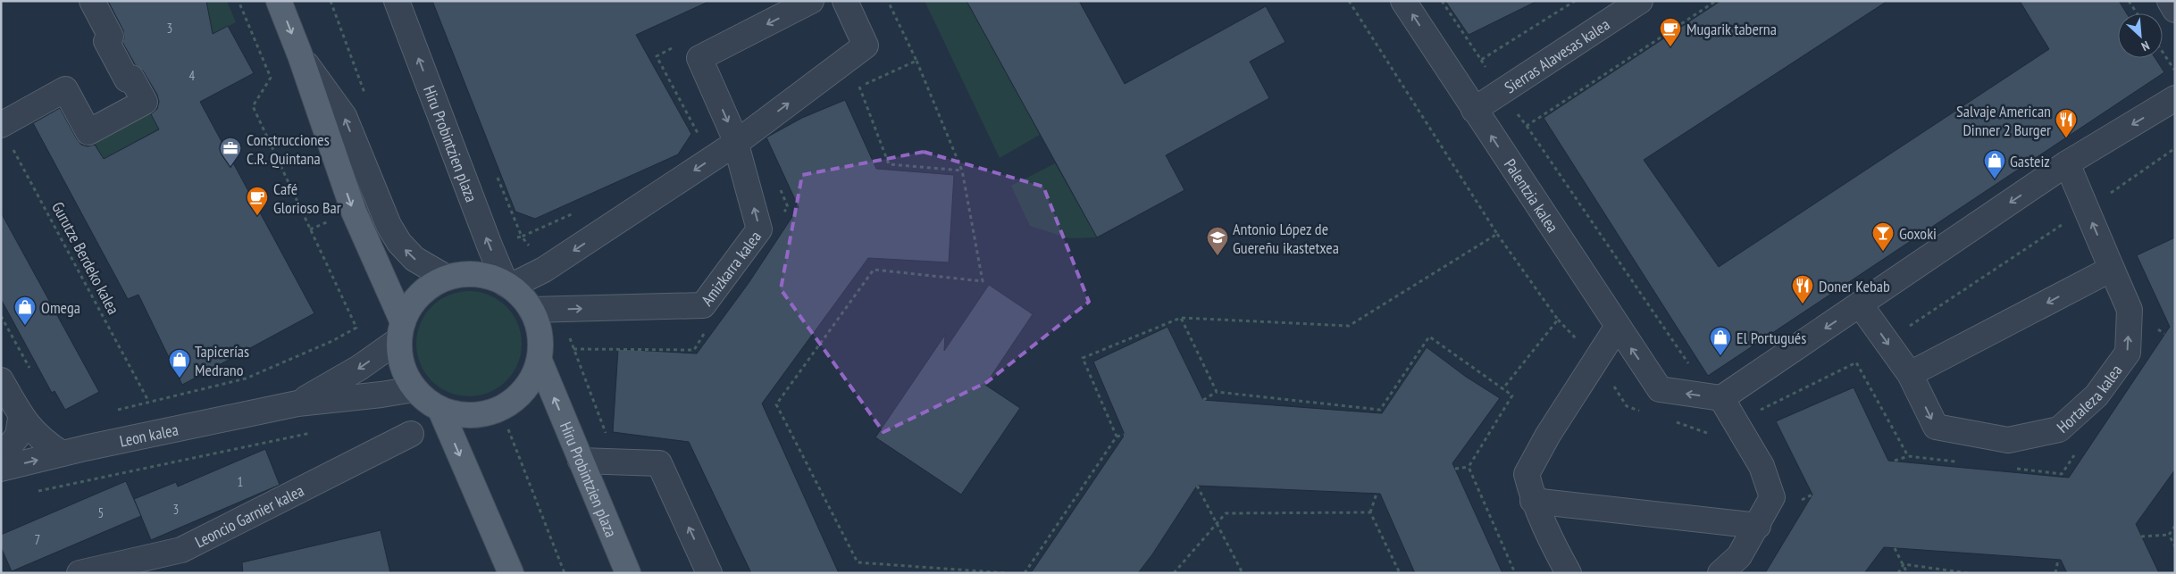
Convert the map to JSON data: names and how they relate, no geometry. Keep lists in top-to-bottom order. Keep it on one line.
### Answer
{"streets":{"main road":["Hiru Probintzien plaza"],"street":["Sierras Alavesas kalea","Palentzia kalea","Amizkarra kalea","Hortaleza kalea","Leon kalea","Leoncio Garnier kalea"],"path":["Gurutze Berdeko kalea"]},"crossings":[["Sierras Alavesas kalea","Palentzia kalea"],["Hiru Probintzien plaza","Amizkarra kalea"],["Hiru Probintzien plaza","Leon kalea"],["Amizkarra kalea","Leon kalea"]],"one_way":["Palentzia kalea"],"places":{"cafe":["Mugarik taberna","Café Glorioso Bar"],"restaurant":["Salvaje American Dinner 2 Burger","Doner Kebab"],"office":["Construcciones C.R. Quintana"],"shop":["Gasteiz","Omega","El Portugués","Tapicerías Medrano"],"bar":["Goxoki"],"school or university":["Antonio López de Guereñu ikastetxea"]},"house_numbers":["3","4","1","3","5","7"],"north":"bottom right"}
